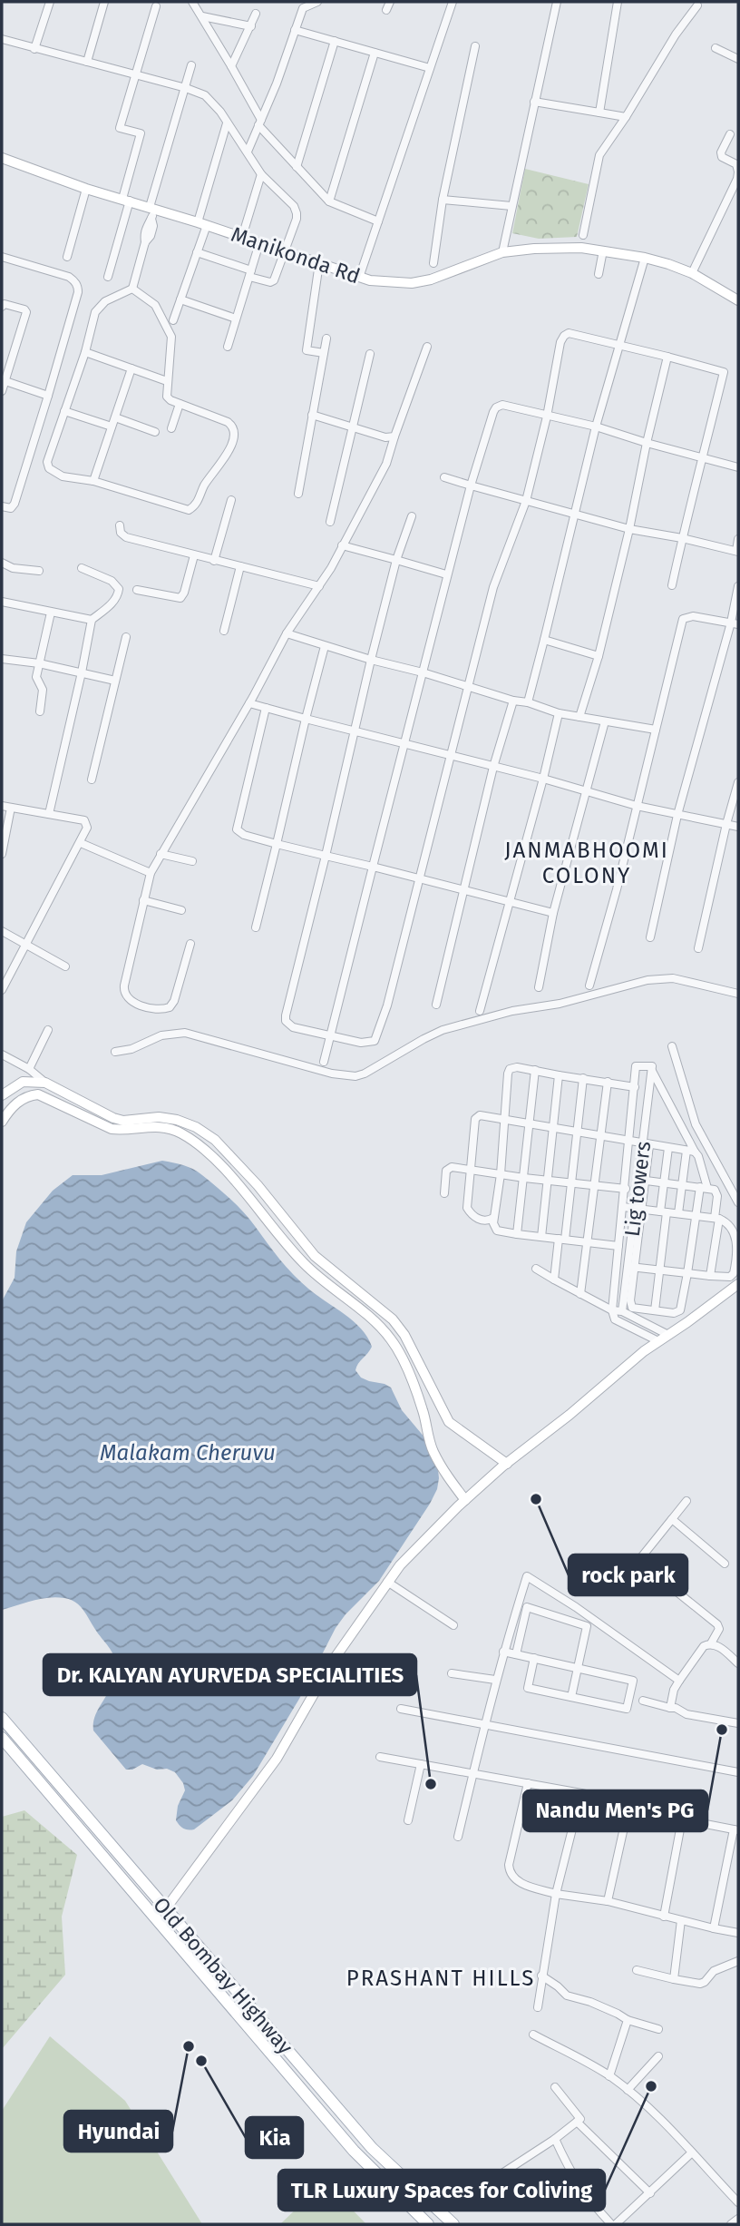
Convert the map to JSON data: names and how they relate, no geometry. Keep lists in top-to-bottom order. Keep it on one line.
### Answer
{"streets":{"main road":["Old Bombay Highway"],"street":["Manikonda Rd","Lig towers"]},"districts":["JANMABHOOMI COLONY","PRASHANT HILLS"],"water":["Malakam Cheruvu"],"places":["rock park","Nandu Men's PG","Dr. KALYAN AYURVEDA SPECIALITIES","Hyundai","Kia","TLR Luxury Spaces for Coliving"]}
